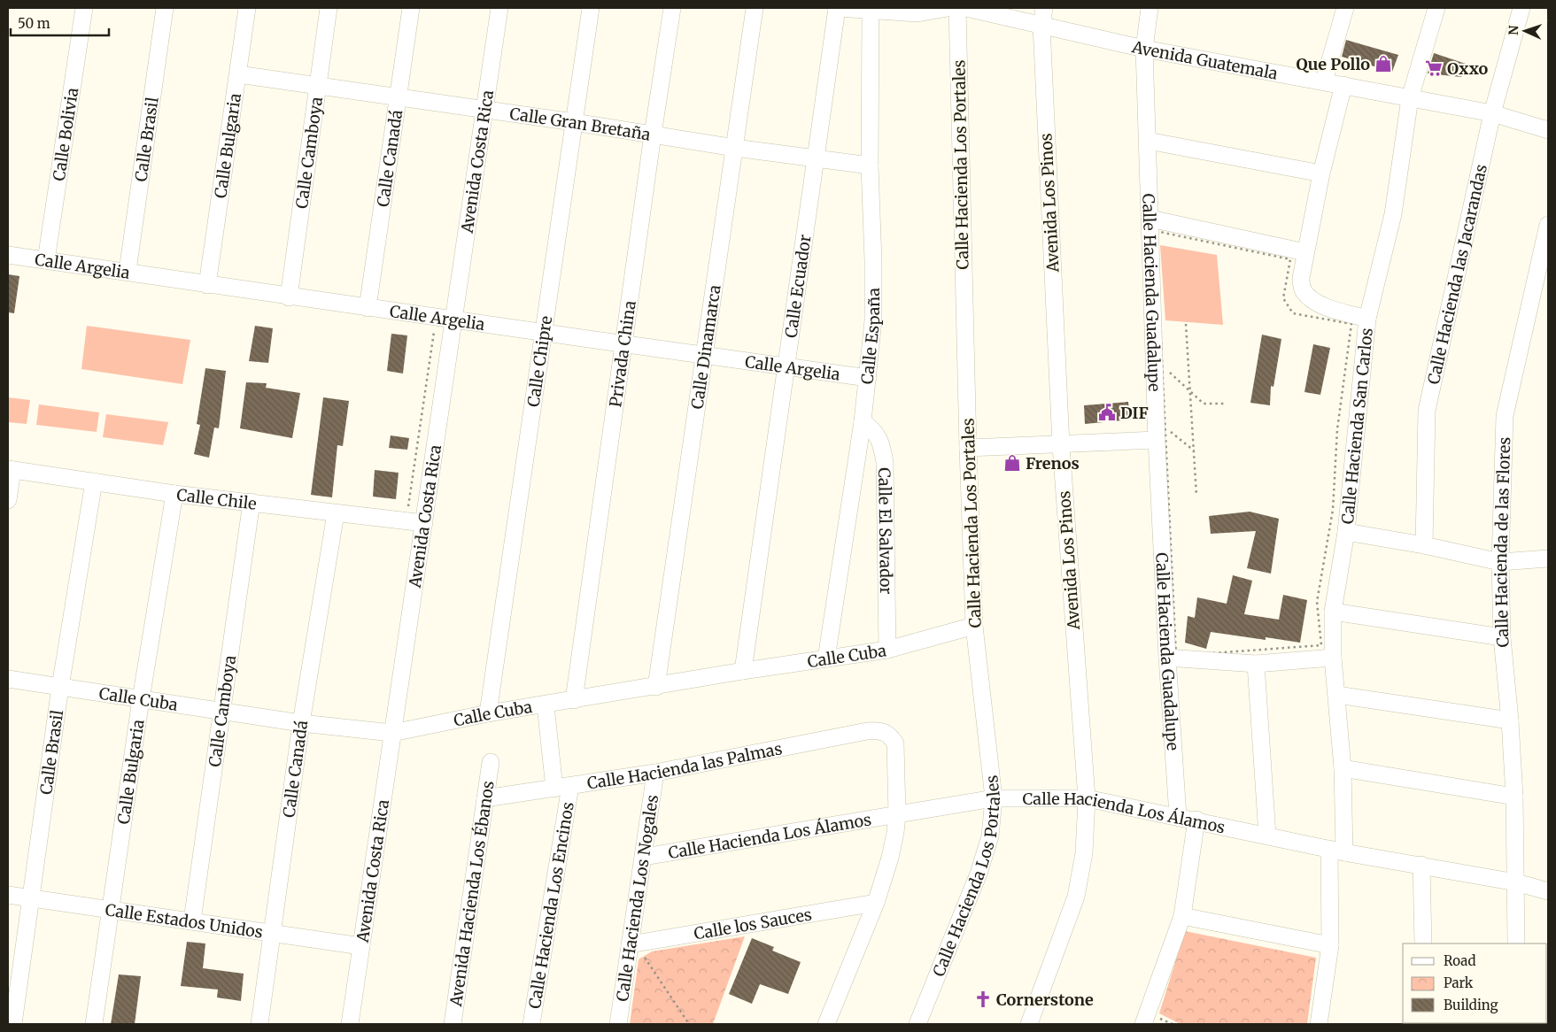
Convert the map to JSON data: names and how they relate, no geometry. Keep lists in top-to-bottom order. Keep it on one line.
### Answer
{"streets":{"street":["Avenida Guatemala","Calle Gran Bretaña","Calle Bolivia","Calle Brasil","Calle Bulgaria","Calle Camboya","Calle Canadá","Avenida Costa Rica","Calle Hacienda Los Portales","Avenida Los Pinos","Calle Argelia","Calle Hacienda las Jacarandas","Calle Ecuador","Calle Hacienda Guadalupe","Calle España","Calle Dinamarca","Privada China","Calle Chipre","Calle Hacienda San Carlos","Calle Chile","Calle El Salvador","Calle Hacienda de las Flores","Calle Cuba","Calle Hacienda las Palmas","Calle Hacienda Los Álamos","Avenida Hacienda Los Ébanos","Calle Hacienda Los Nogales","Calle Hacienda Los Encinos","Calle Estados Unidos","Calle los Sauces"]},"crossings":[["Avenida Guatemala","Avenida Los Pinos"],["Avenida Guatemala","Calle Hacienda las Jacarandas"],["Avenida Guatemala","Calle Hacienda Guadalupe"],["Avenida Guatemala","Calle Hacienda San Carlos"],["Calle Gran Bretaña","Calle Bulgaria"],["Calle Gran Bretaña","Calle Camboya"],["Calle Gran Bretaña","Calle Canadá"],["Calle Gran Bretaña","Avenida Costa Rica"],["Calle Gran Bretaña","Calle Ecuador"],["Calle Gran Bretaña","Calle España"],["Calle Gran Bretaña","Calle Dinamarca"],["Calle Gran Bretaña","Privada China"],["Calle Gran Bretaña","Calle Chipre"],["Calle Bolivia","Calle Argelia"],["Calle Brasil","Calle Argelia"],["Calle Brasil","Calle Chile"],["Calle Brasil","Calle Cuba"],["Calle Brasil","Calle Estados Unidos"],["Calle Bulgaria","Calle Argelia"],["Calle Bulgaria","Calle Chile"],["Calle Bulgaria","Calle Cuba"],["Calle Bulgaria","Calle Estados Unidos"],["Calle Camboya","Calle Argelia"],["Calle Camboya","Calle Chile"],["Calle Camboya","Calle Cuba"],["Calle Camboya","Calle Estados Unidos"],["Calle Canadá","Calle Argelia"],["Calle Canadá","Calle Chile"],["Calle Canadá","Calle Cuba"],["Calle Canadá","Calle Estados Unidos"],["Avenida Costa Rica","Calle Argelia"],["Avenida Costa Rica","Calle Chile"],["Avenida Costa Rica","Calle Cuba"],["Avenida Costa Rica","Calle Estados Unidos"],["Calle Hacienda Los Portales","Calle Cuba"],["Calle Hacienda Los Portales","Calle Hacienda Los Álamos"],["Avenida Los Pinos","Calle Hacienda Los Álamos"],["Calle Argelia","Calle Ecuador"],["Calle Argelia","Calle España"],["Calle Argelia","Calle Dinamarca"],["Calle Argelia","Privada China"],["Calle Argelia","Calle Chipre"],["Calle Ecuador","Calle Cuba"],["Calle Hacienda Guadalupe","Calle Hacienda Los Álamos"],["Calle España","Calle El Salvador"],["Calle España","Calle Cuba"],["Calle Dinamarca","Calle Cuba"],["Privada China","Calle Cuba"],["Calle Chipre","Calle Cuba"],["Calle Hacienda San Carlos","Calle Hacienda Los Álamos"],["Calle El Salvador","Calle Cuba"],["Calle Hacienda de las Flores","Calle Hacienda Los Álamos"],["Calle Cuba","Calle Hacienda Los Encinos"],["Calle Hacienda las Palmas","Calle Hacienda Los Álamos"],["Calle Hacienda las Palmas","Avenida Hacienda Los Ébanos"],["Calle Hacienda las Palmas","Calle Hacienda Los Nogales"],["Calle Hacienda las Palmas","Calle Hacienda Los Encinos"],["Calle Hacienda Los Álamos","Calle Hacienda Los Nogales"],["Calle Hacienda Los Nogales","Calle los Sauces"]],"places":{"shop":["Que Pollo","Frenos"],"supermarket":["Oxxo"],"public building":["DIF"],"church":["Cornerstone"]},"legend":["Road","Park","Building"],"scale_bar":"50 m","north":"left"}
